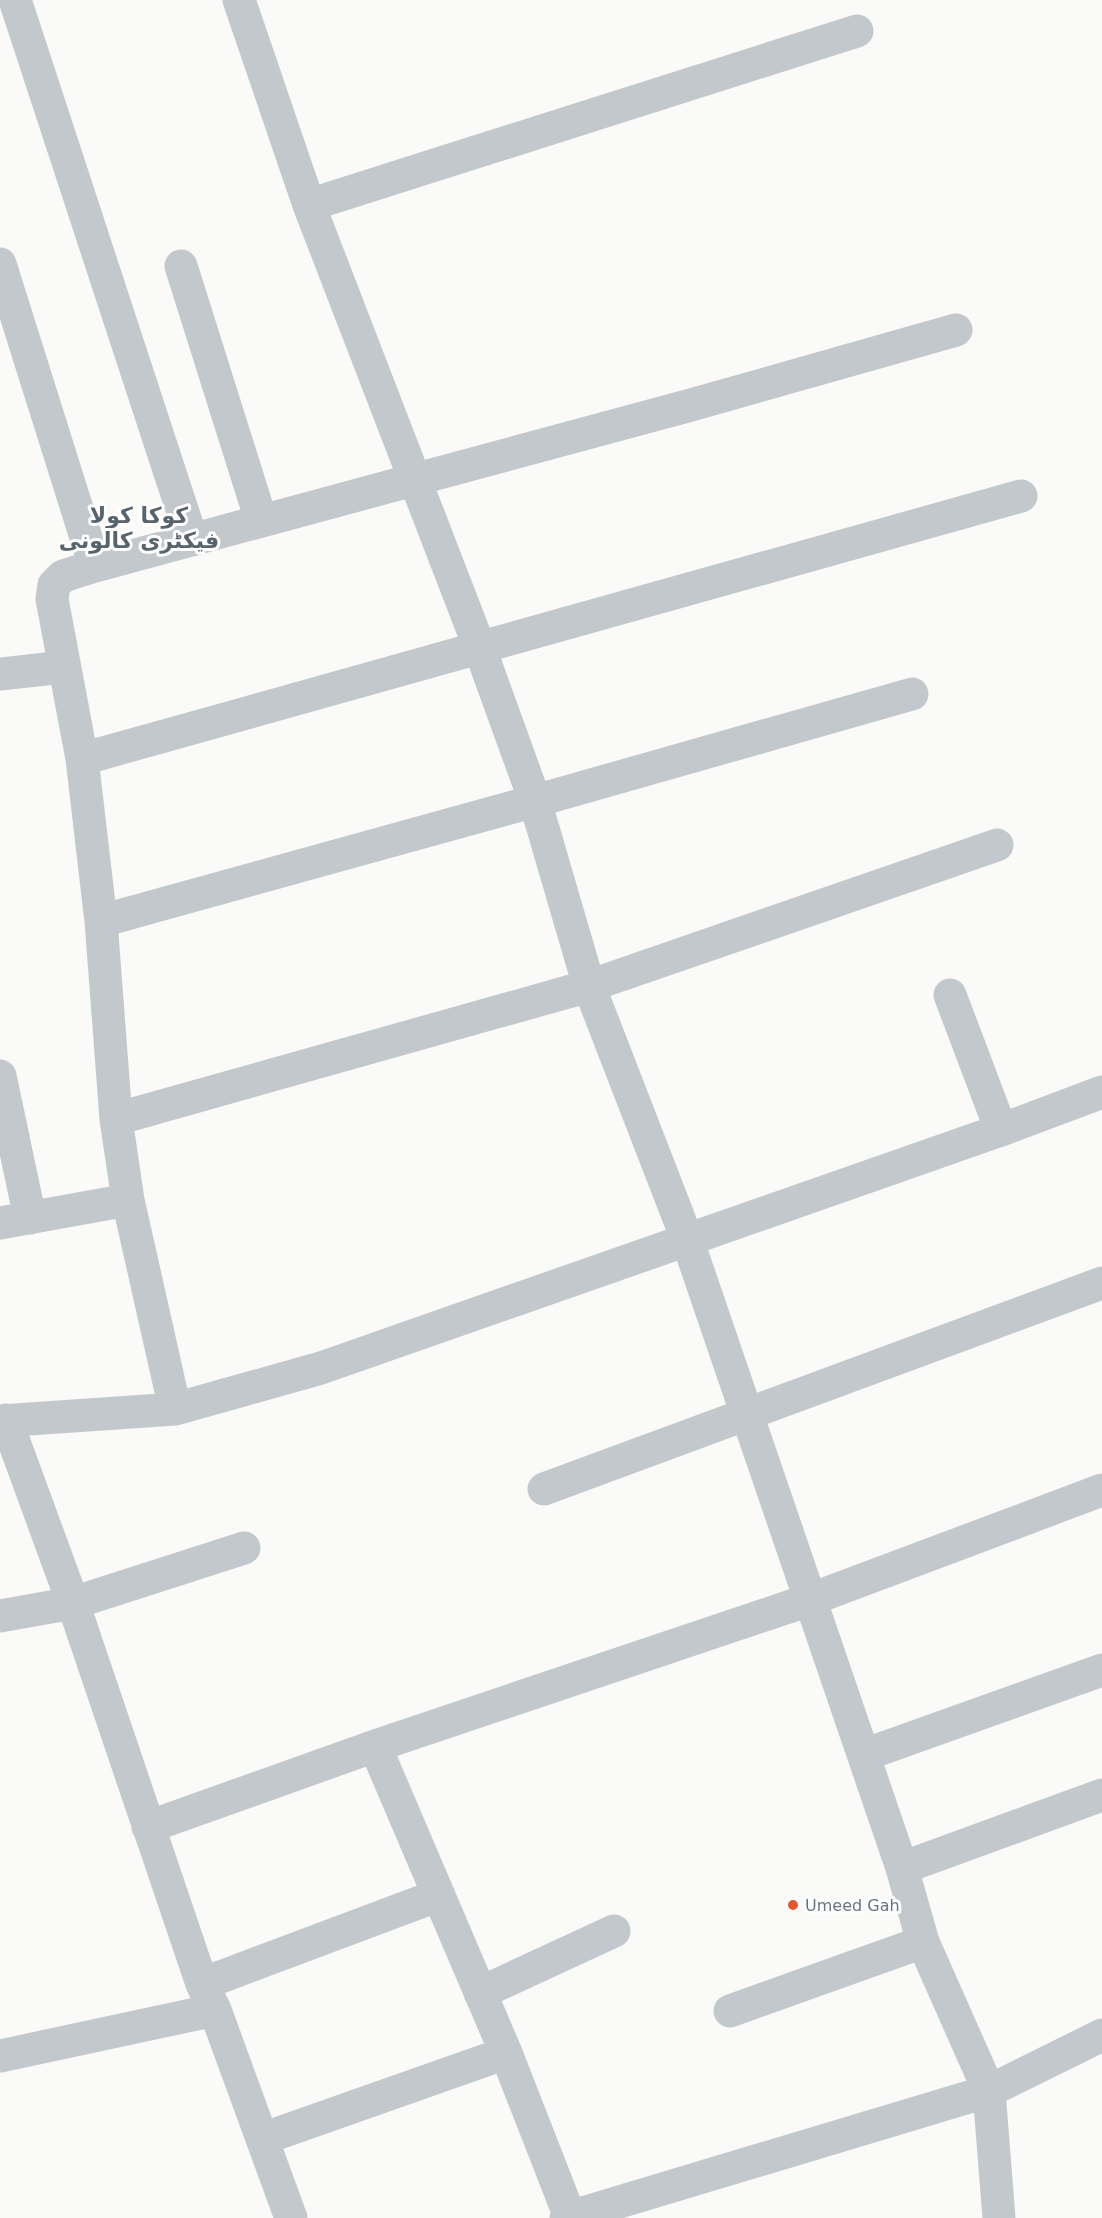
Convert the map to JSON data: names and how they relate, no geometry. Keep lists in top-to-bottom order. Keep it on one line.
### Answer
{"districts":["کوکا کولا فیکٹری کالونی"],"places":["Umeed Gah"]}
